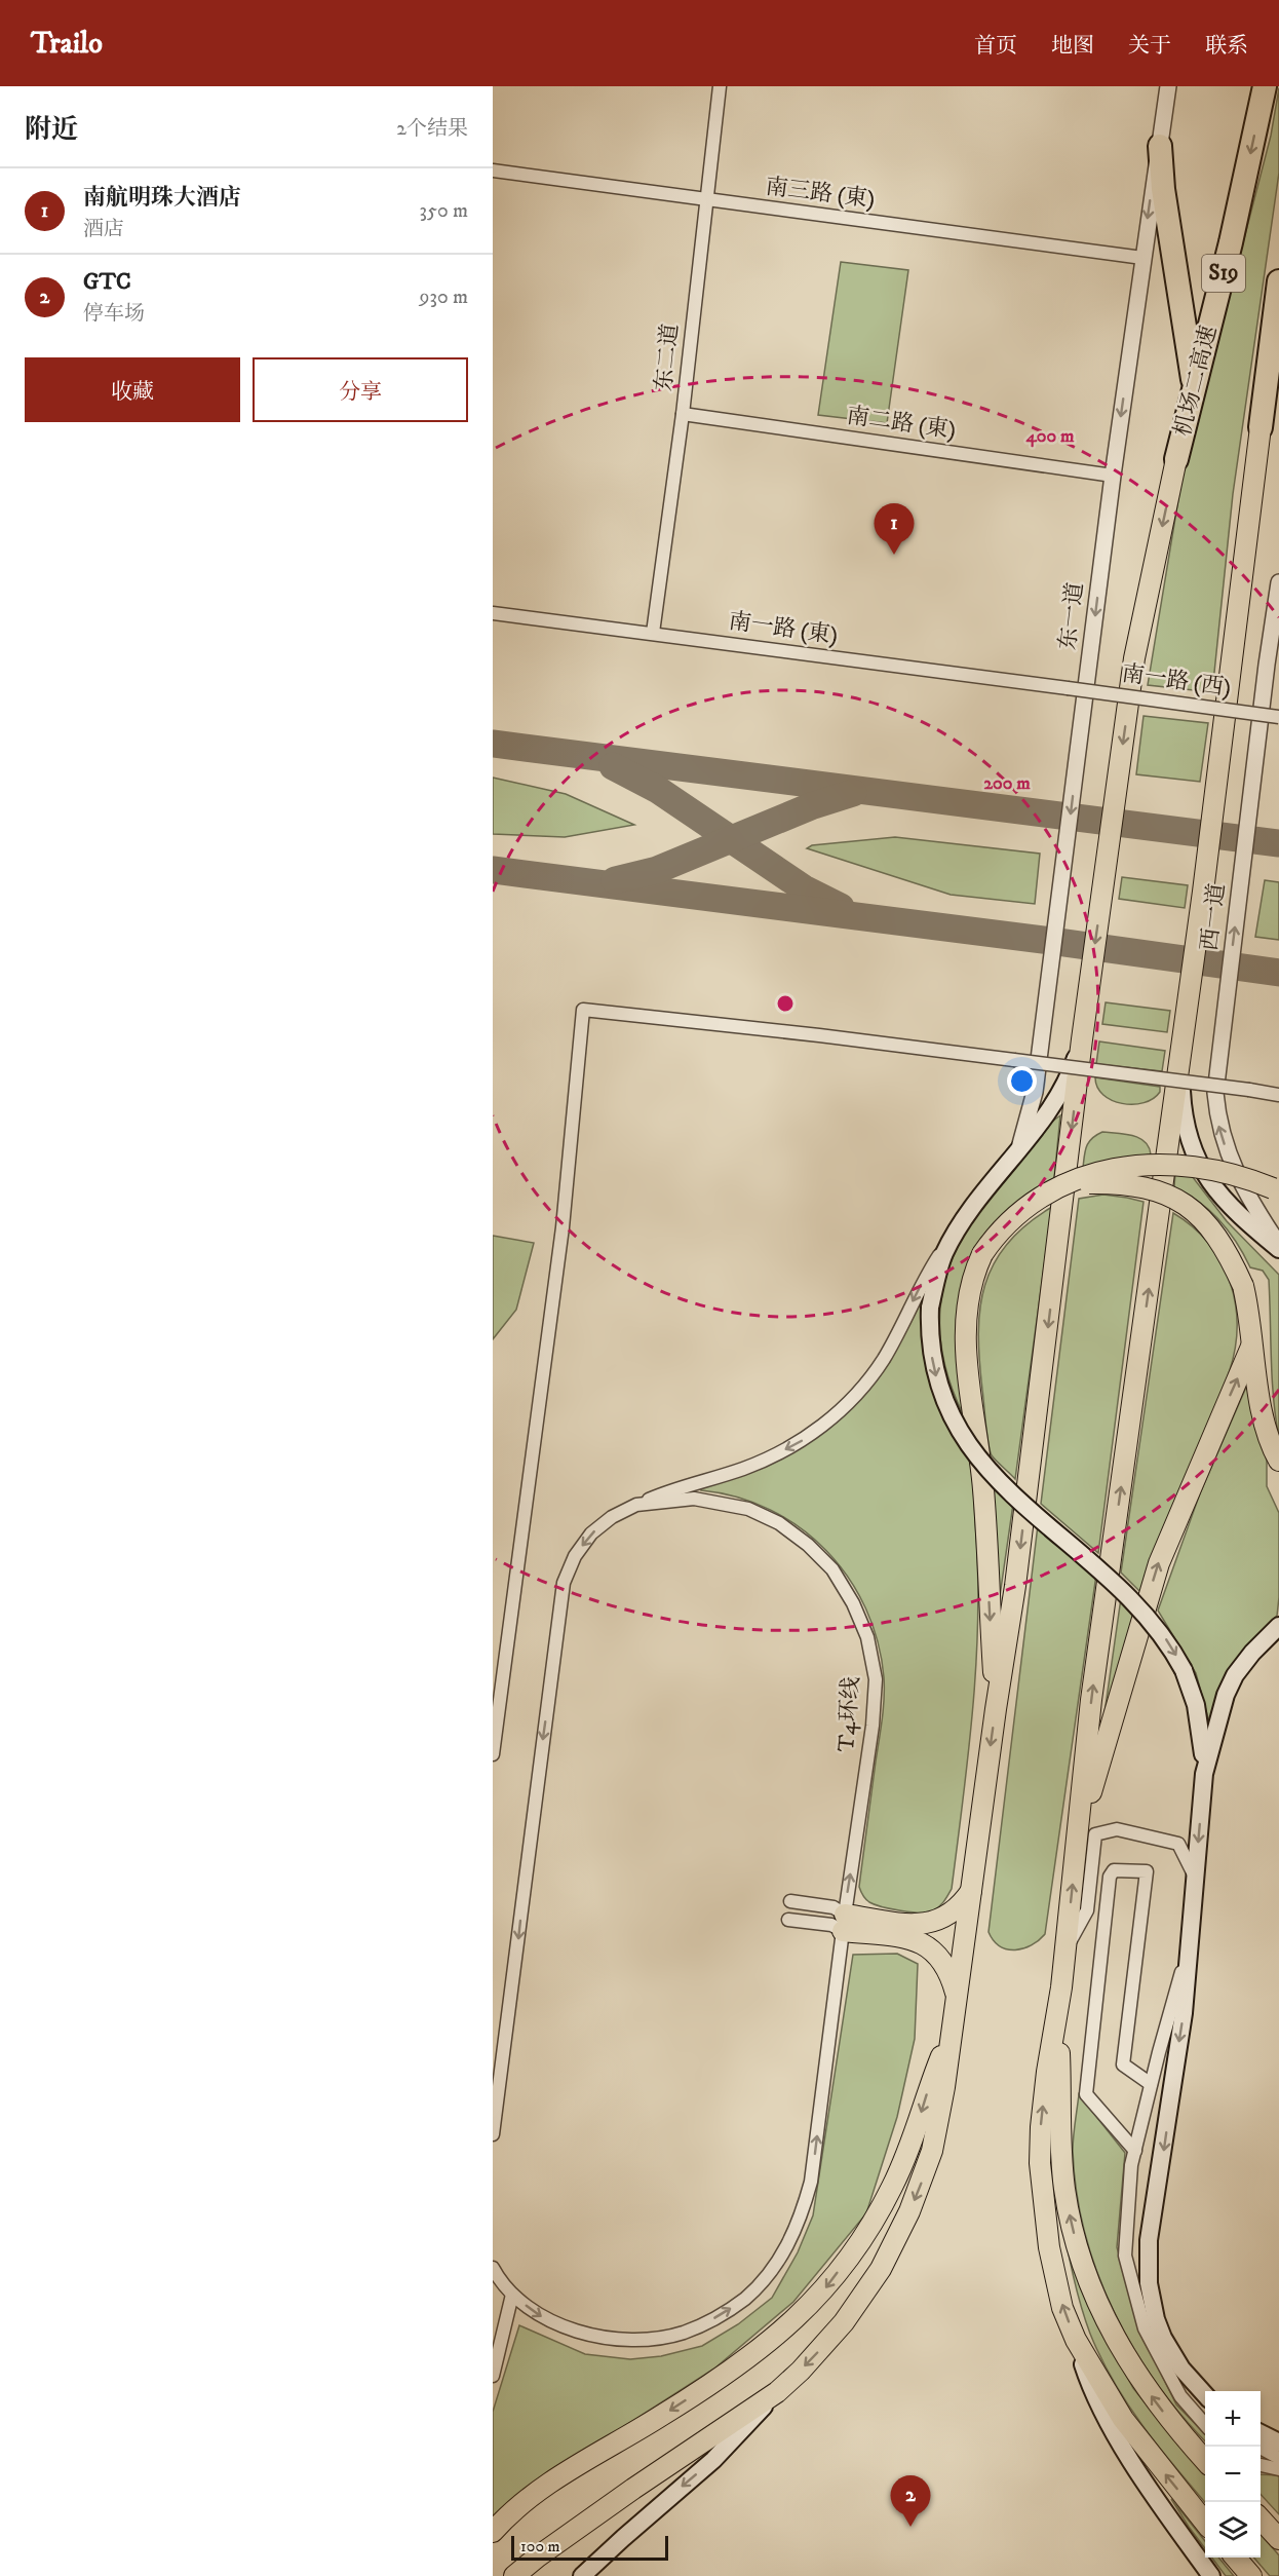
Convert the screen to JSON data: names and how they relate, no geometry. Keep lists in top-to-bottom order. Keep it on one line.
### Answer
{"streets":{"highway":["S19","机场二高速"],"street":["南三路 (東)","东二道","南二路 (東)","东一道","南一路 (東)","南一路 (西)","西一道","T4环线"]},"crossings":[["南三路 (東)","东二道"],["南三路 (東)","东一道"],["东二道","南二路 (東)"],["东二道","南一路 (東)"],["南二路 (東)","东一道"],["南一路 (東)","南一路 (西)"]],"one_way":["东一道","西一道"],"scale_bar":"100 m","page":{"header":"Trailo","nav":["首页","地图","关于","联系"],"heading":["附近","2个结果"],"list":[{"mark":"1","name":"南航明珠大酒店","note":"酒店","value":"350 m"},{"mark":"2","name":"GTC","note":"停车场","value":"930 m"}],"buttons":["收藏","分享"],"pins":["1","2"],"map_buttons":["+","−"],"scale":"100 m"},"rings":["400 m","200 m"]}
